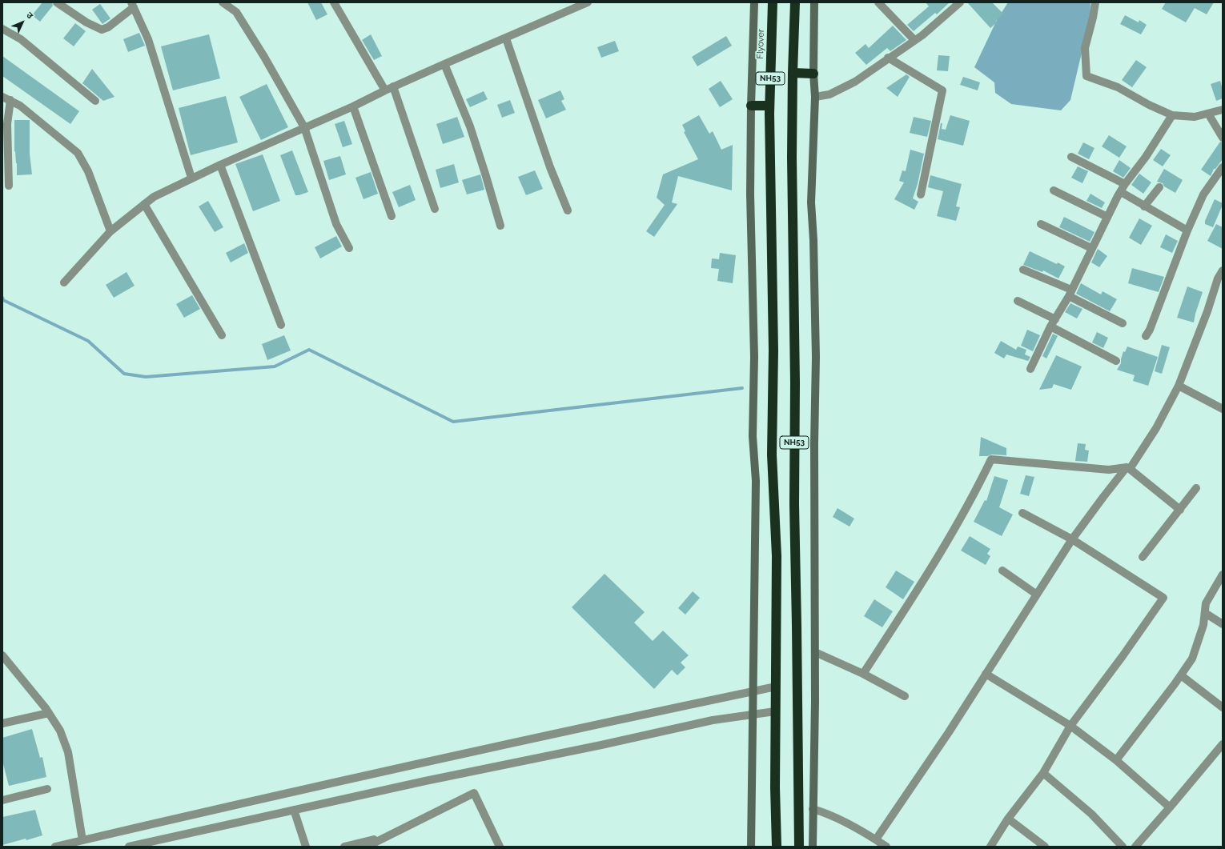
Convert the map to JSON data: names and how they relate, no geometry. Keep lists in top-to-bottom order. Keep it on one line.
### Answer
{"streets":{"highway":["Flyover","NH53"]},"crossings":[["Flyover","NH53"]],"north":"top right"}
